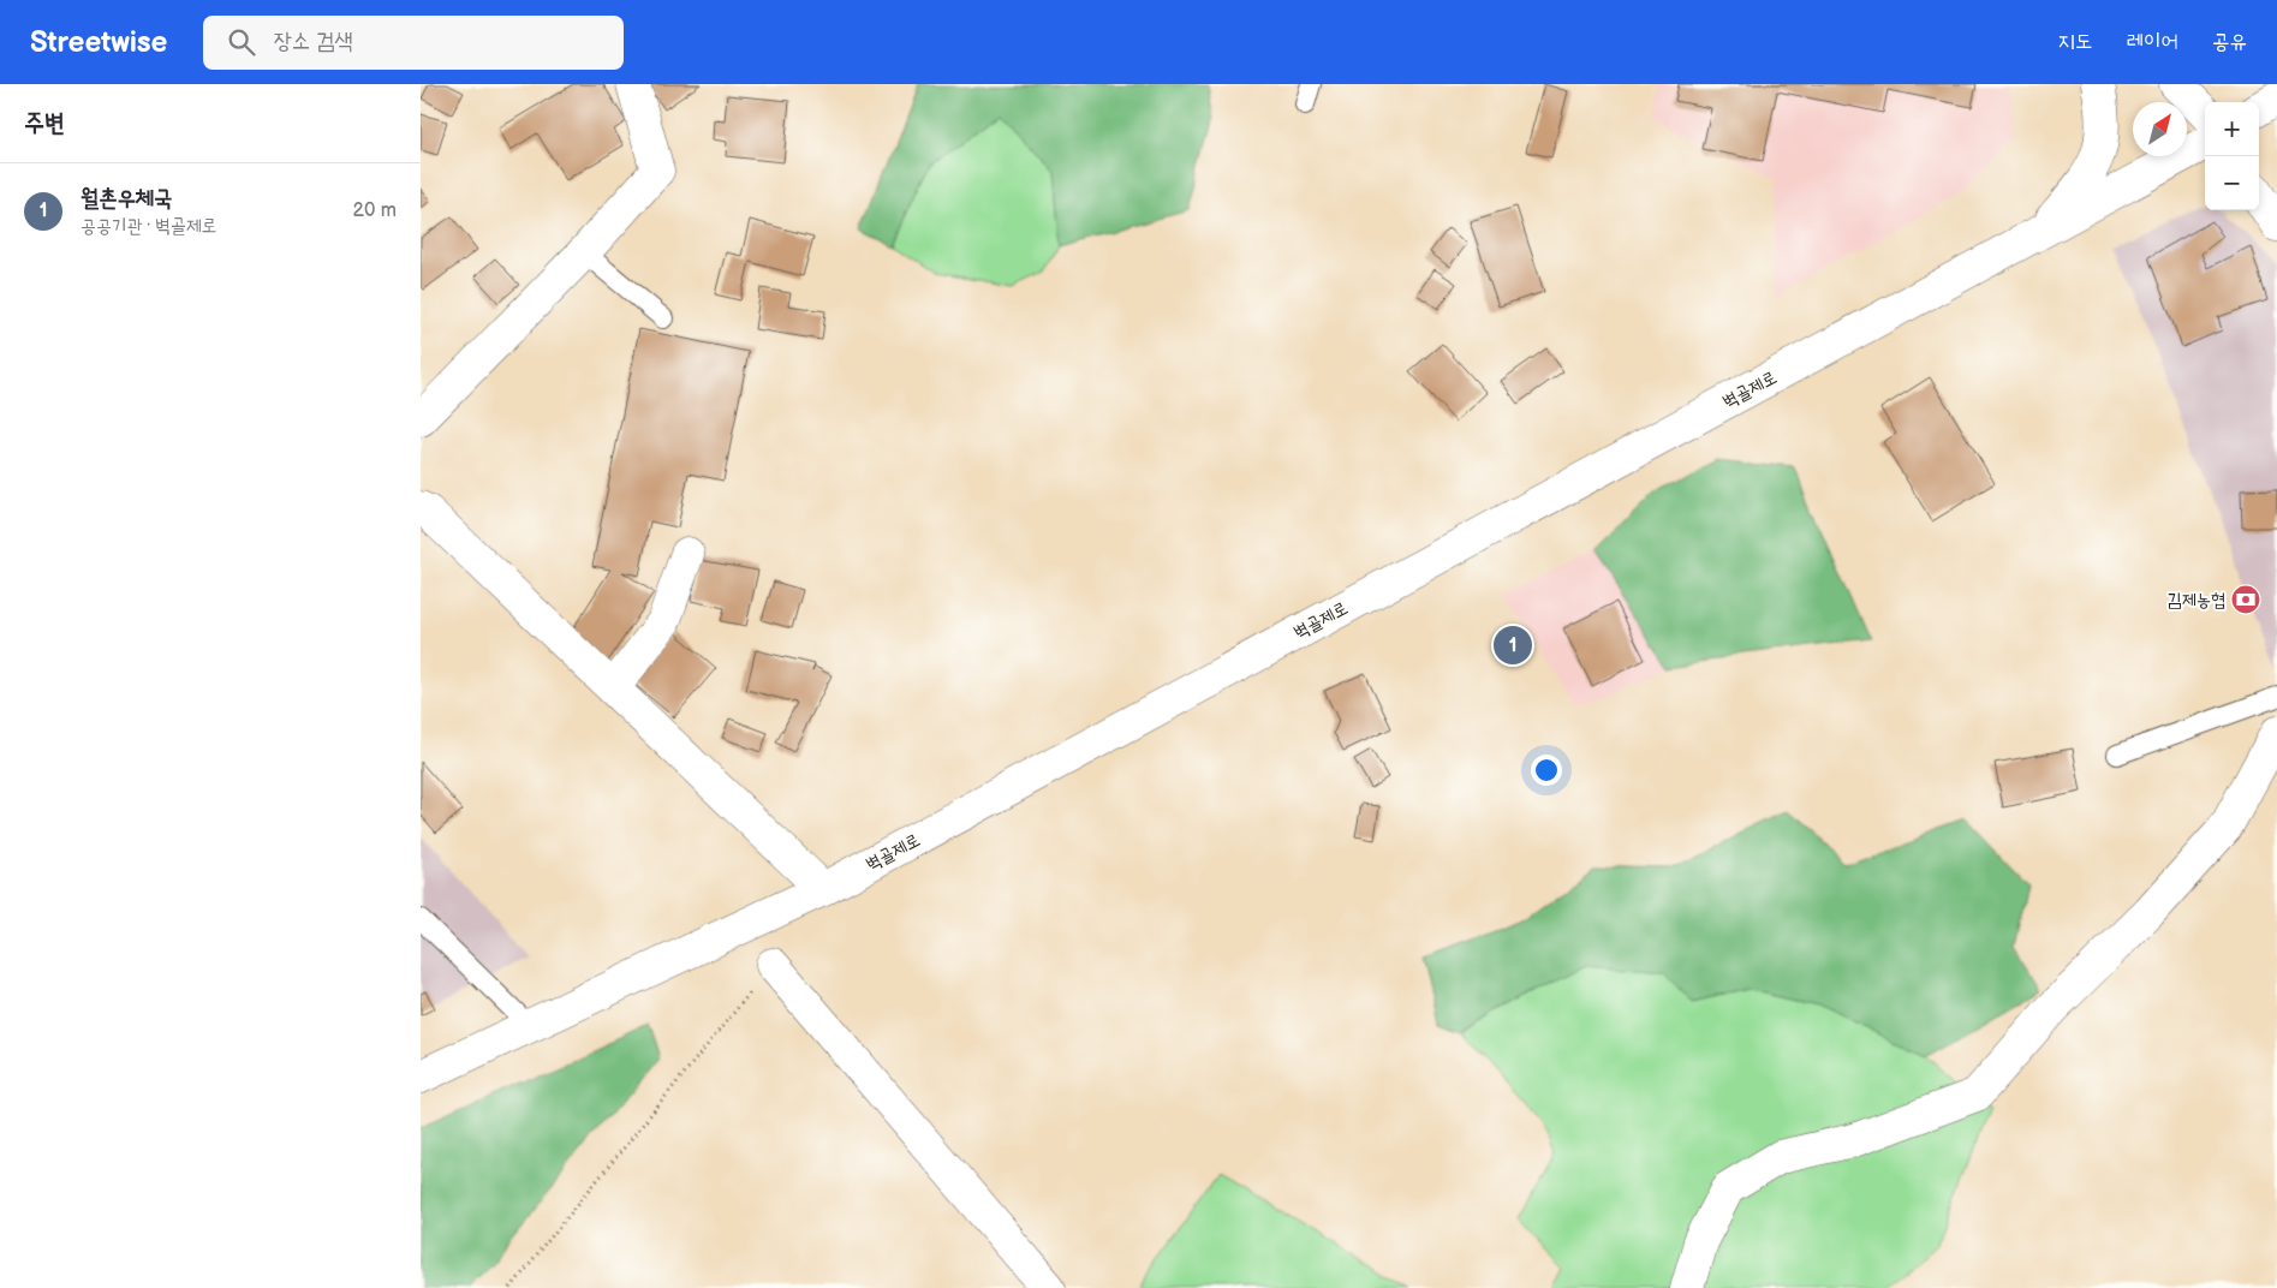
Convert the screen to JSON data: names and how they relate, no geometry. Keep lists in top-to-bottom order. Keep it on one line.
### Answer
{"streets":{"street":["벽골제로"]},"places":{"bank":["김제농협"]},"north":"top right","page":{"header":"Streetwise","search":"장소 검색","nav":["지도","레이어","공유"],"heading":"주변","map_buttons":["+","−"],"list":[{"mark":"1","name":"월촌우체국","note":"공공기관 · 벽골제로","value":"20 m"}],"pins":"1"}}
